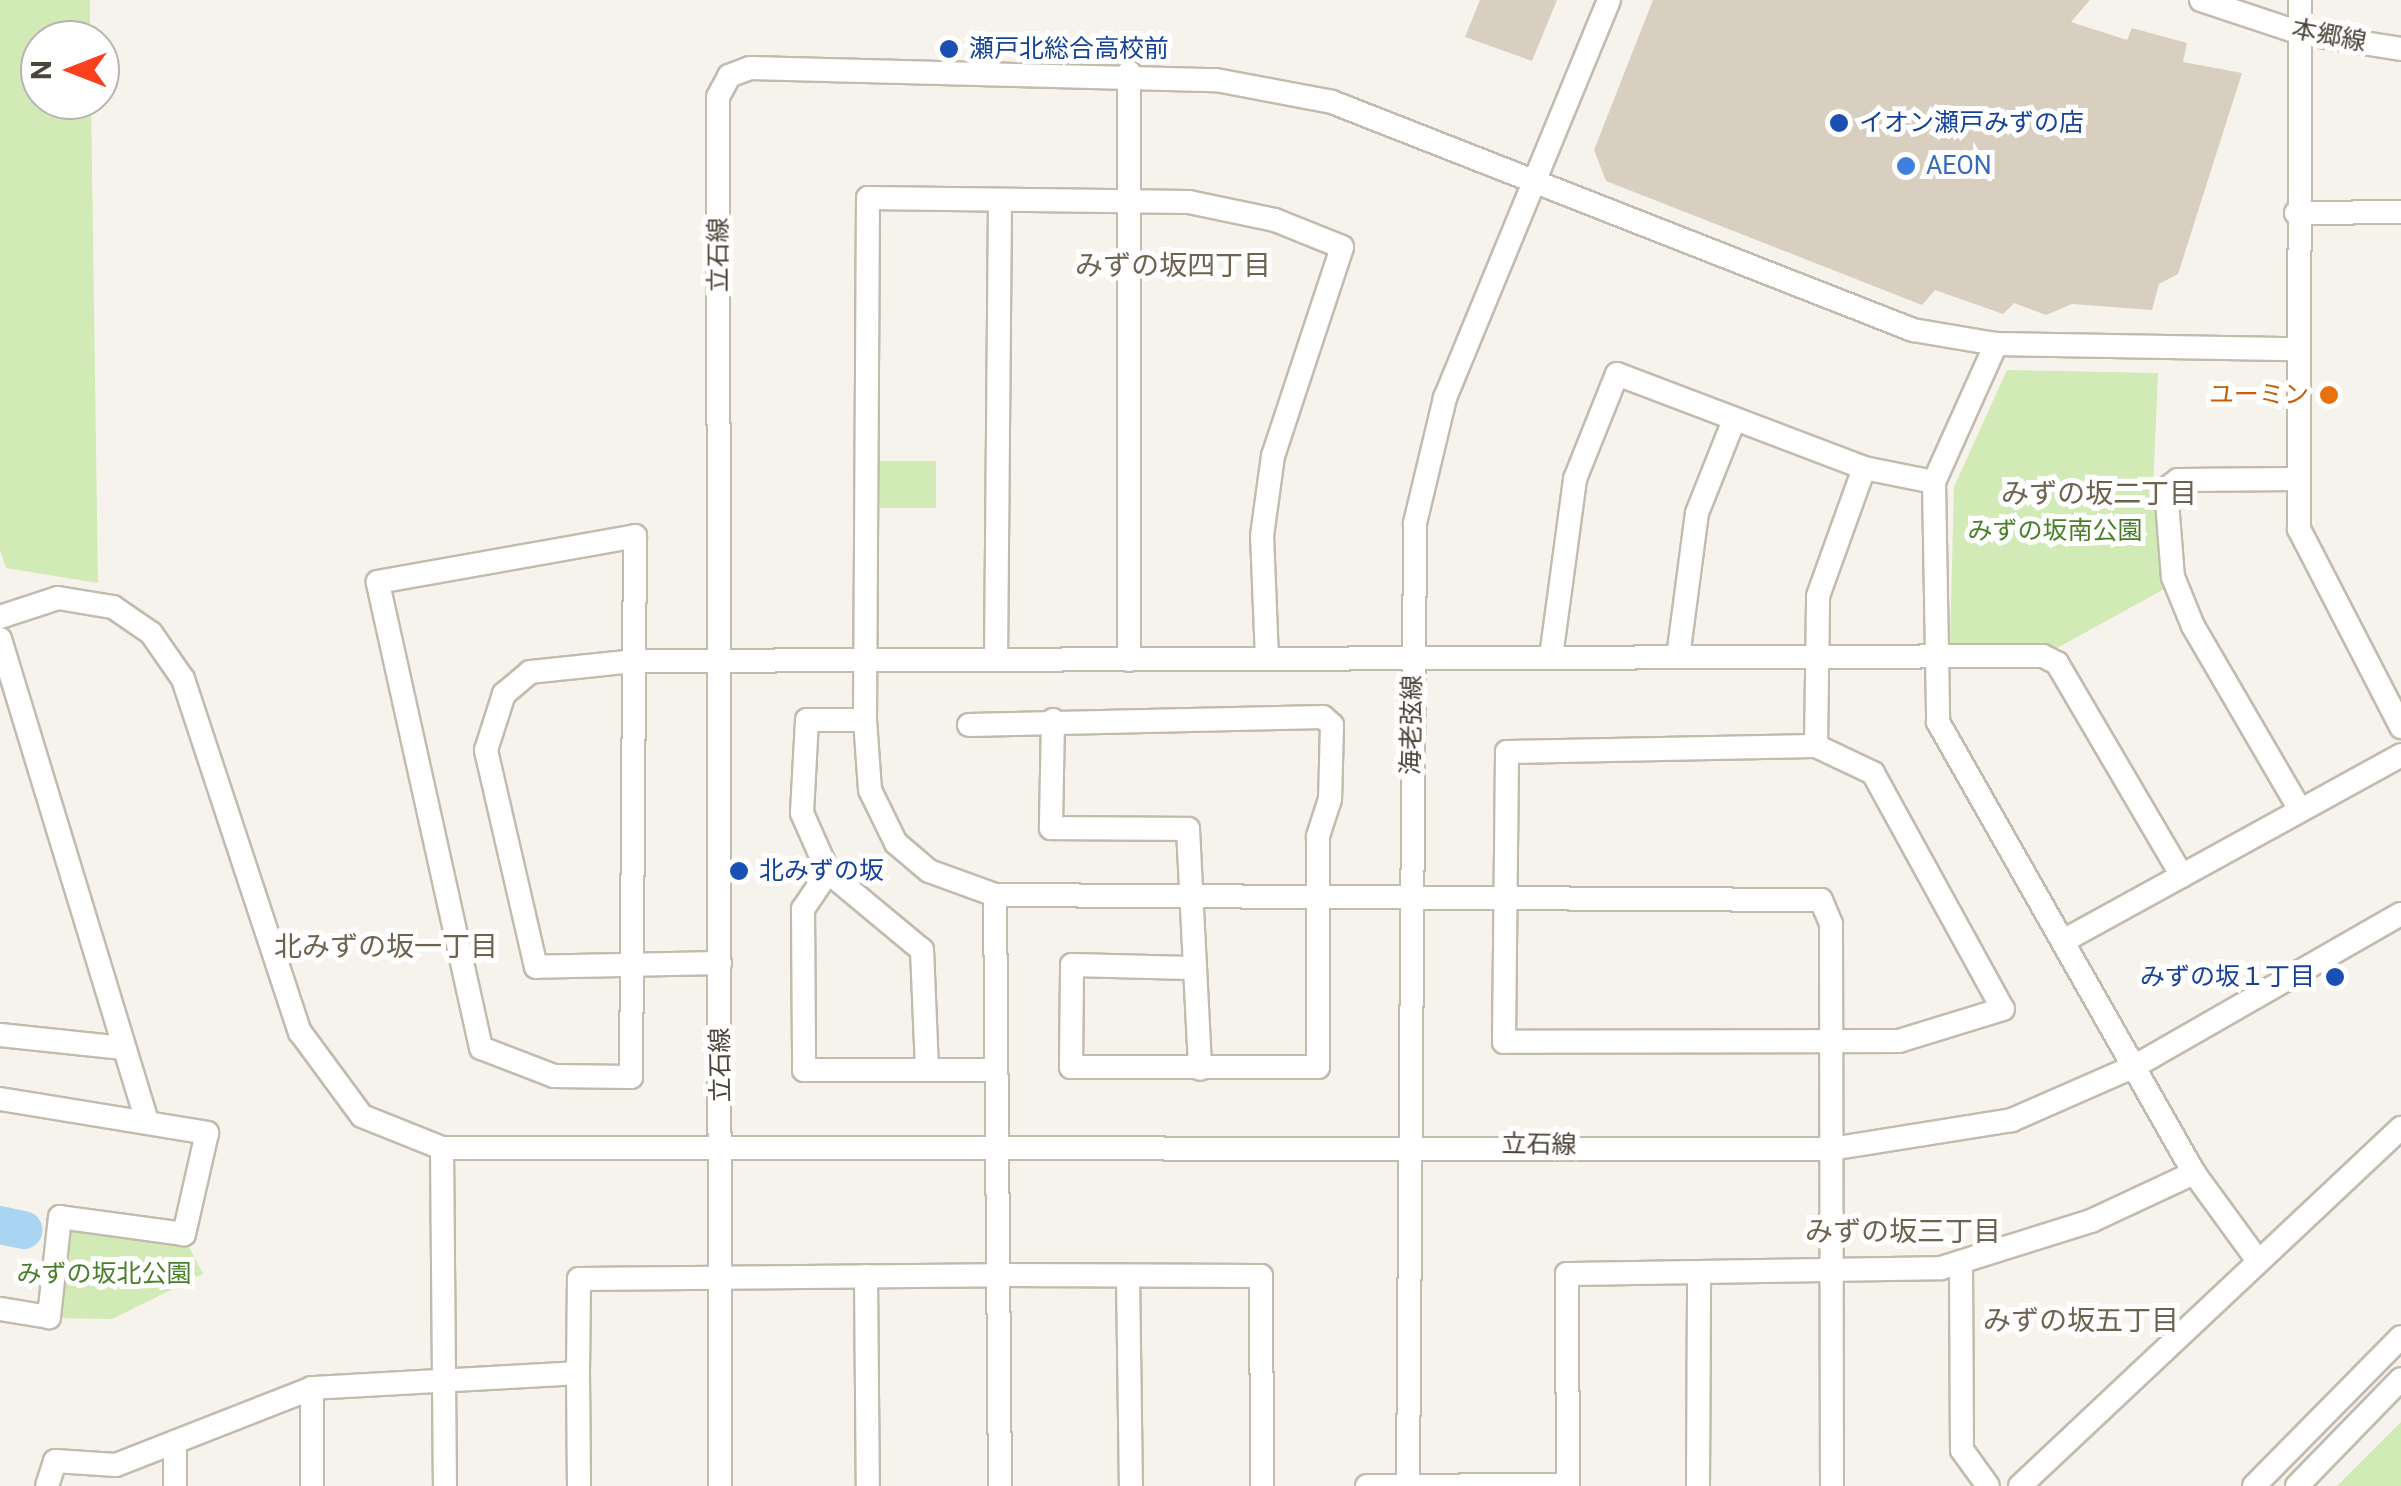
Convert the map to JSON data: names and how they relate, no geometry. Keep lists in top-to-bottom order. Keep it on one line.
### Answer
{"streets":{"street":["本郷線","立石線","海老弦線"]},"crossings":[["立石線","海老弦線"]],"districts":["みずの坂四丁目","みずの坂二丁目","北みずの坂一丁目","みずの坂三丁目","みずの坂五丁目"],"parks":["みずの坂南公園","みずの坂北公園"],"places":["瀬戸北総合高校前","イオン瀬戸みずの店","AEON","ユーミン","北みずの坂","みずの坂１丁目"],"north":"left"}
